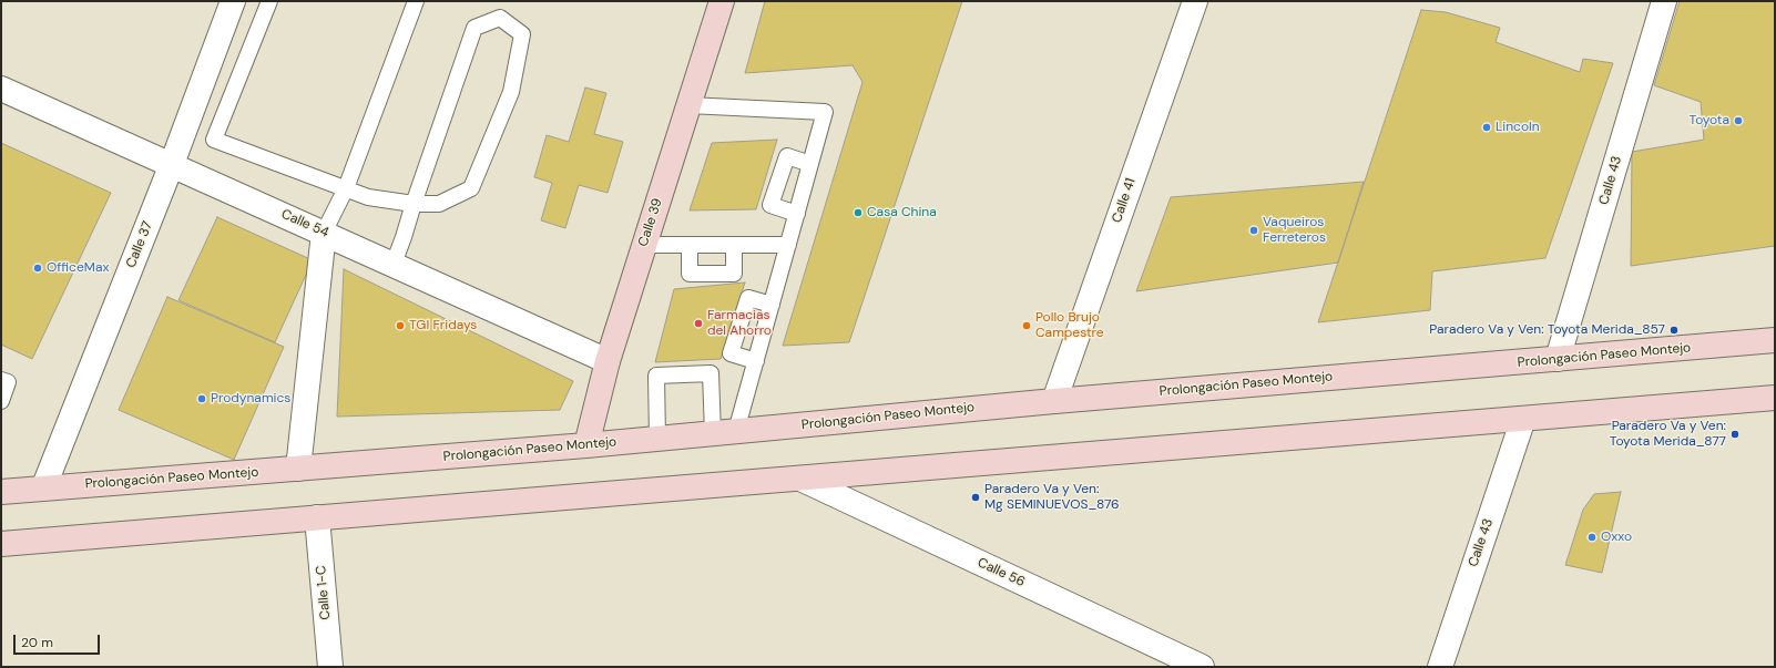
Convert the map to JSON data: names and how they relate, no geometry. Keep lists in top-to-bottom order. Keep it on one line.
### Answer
{"streets":{"main road":["Calle 39","Prolongación Paseo Montejo"],"street":["Calle 43","Calle 41","Calle 54","Calle 37","Calle 56","Calle 1-C"]},"crossings":[["Calle 43","Prolongación Paseo Montejo"],["Calle 41","Prolongación Paseo Montejo"],["Calle 39","Calle 54"],["Calle 39","Prolongación Paseo Montejo"],["Calle 54","Calle 37"],["Calle 37","Prolongación Paseo Montejo"]],"places":["Toyota","Lincoln","Casa China","Vaqueiros Ferreteros","OfficeMax","Farmacias del Ahorro","TGI Fridays","Pollo Brujo Campestre","Paradero Va y Ven: Toyota Merida_857","Prodynamics","Paradero Va y Ven: Toyota Merida_877","Paradero Va y Ven: Mg SEMINUEVOS_876","Oxxo"],"scale_bar":"20 m"}
